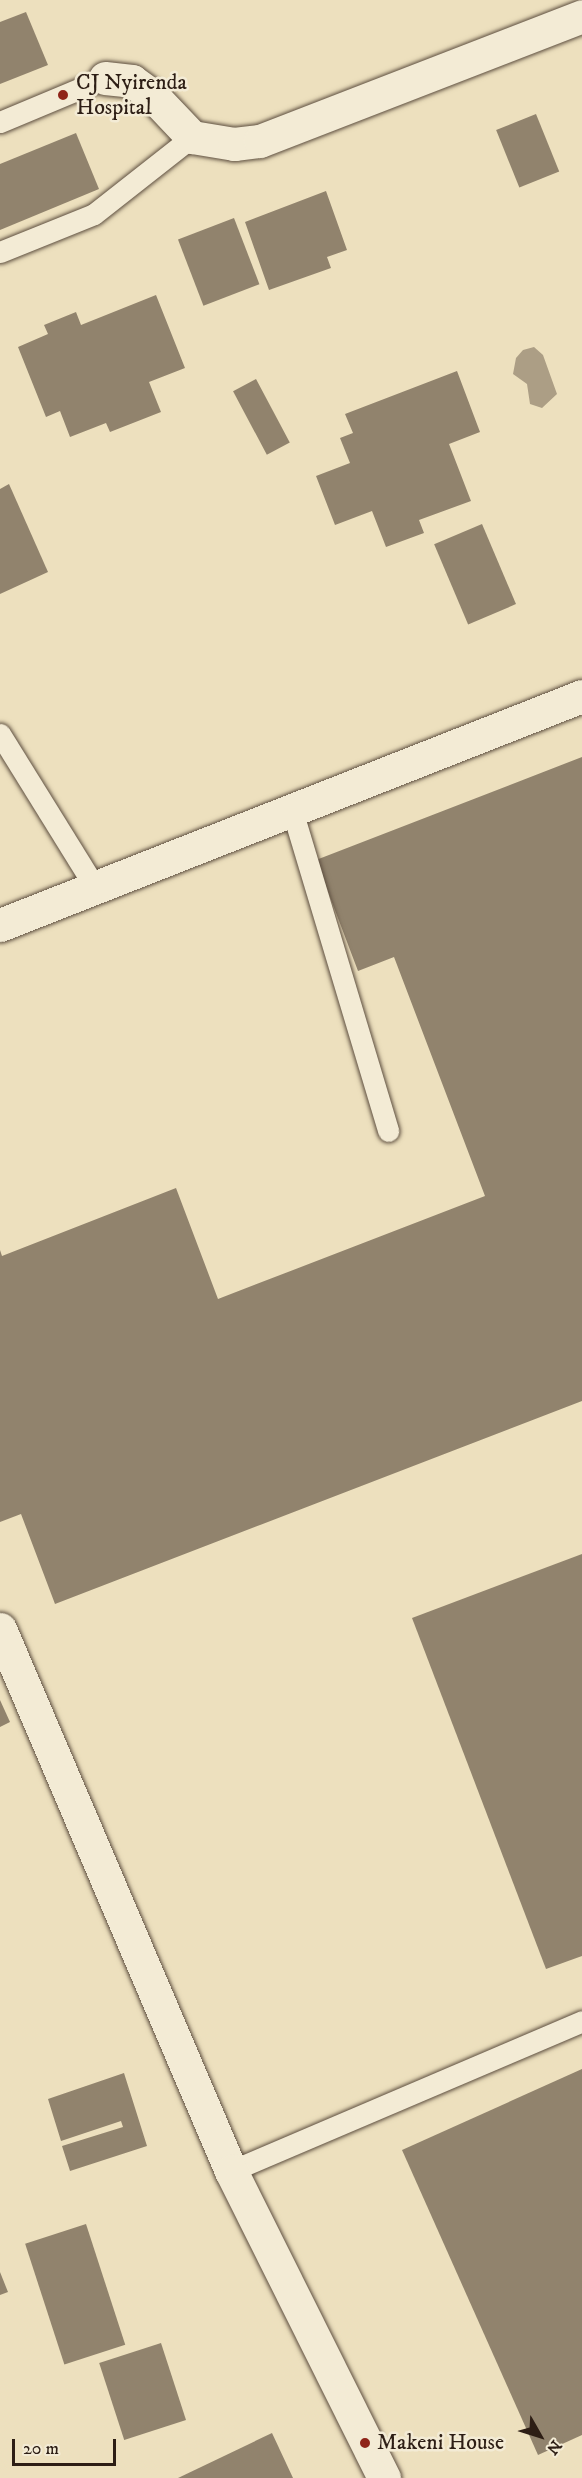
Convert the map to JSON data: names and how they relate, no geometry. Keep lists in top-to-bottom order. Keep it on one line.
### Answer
{"places":["CJ Nyirenda Hospital","Makeni House"],"scale_bar":"20 m","north":"bottom right"}
